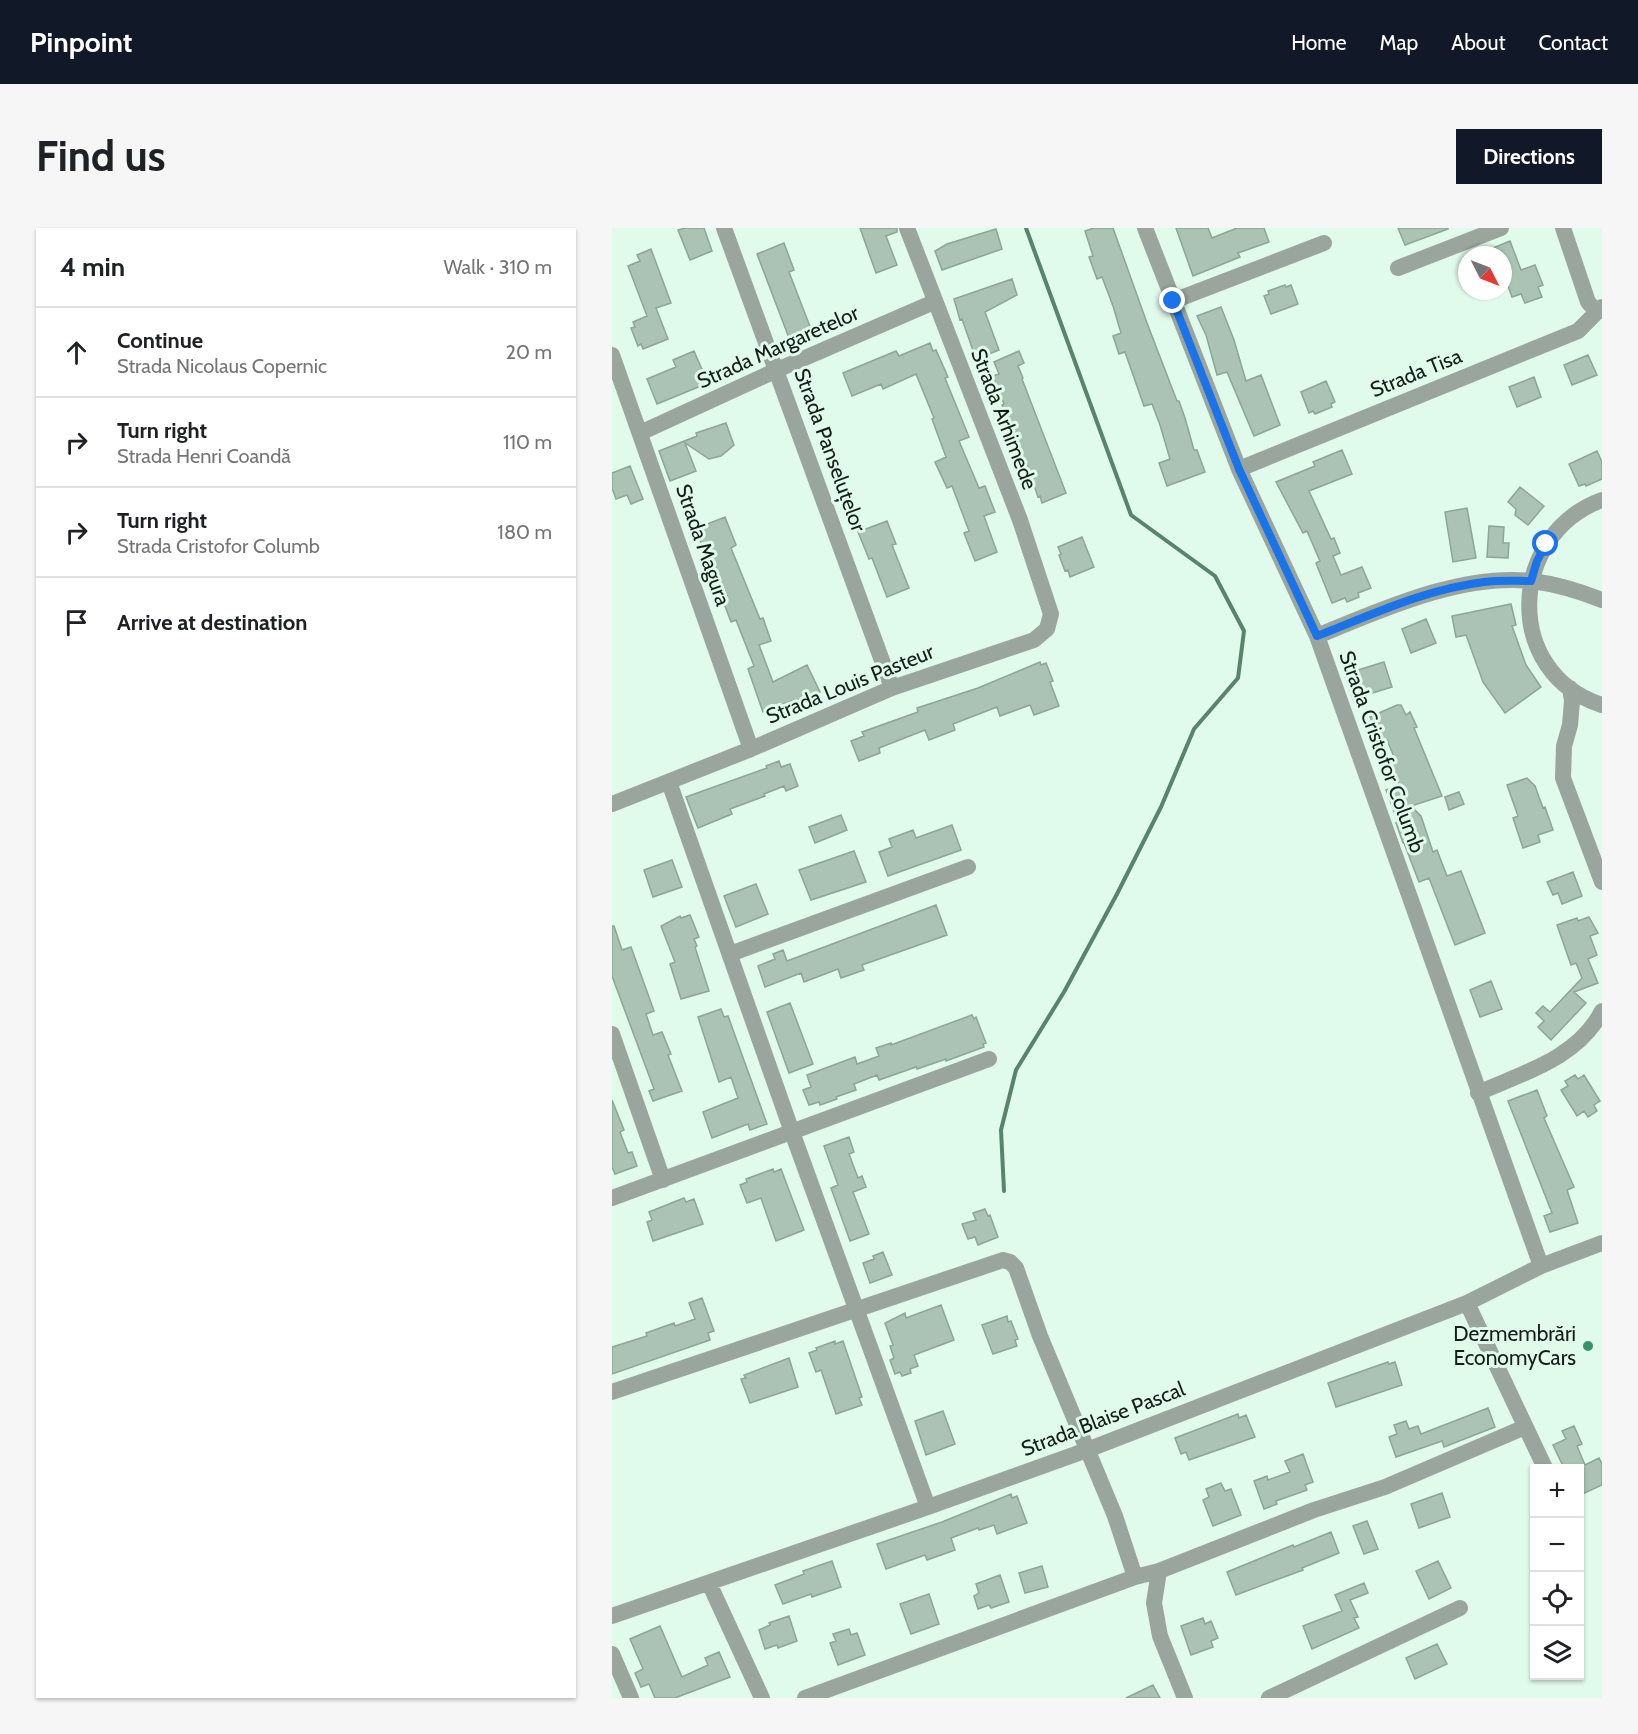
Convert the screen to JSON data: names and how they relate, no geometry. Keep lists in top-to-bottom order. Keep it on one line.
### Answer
{"streets":{"street":["Strada Margaretelor","Strada Tisa","Strada Arhimede","Strada Panseluțelor","Strada Magura","Strada Louis Pasteur","Strada Cristofor Columb","Strada Blaise Pascal"]},"crossings":[["Strada Margaretelor","Strada Arhimede"],["Strada Margaretelor","Strada Panseluțelor"],["Strada Margaretelor","Strada Magura"],["Strada Tisa","Strada Cristofor Columb"],["Strada Arhimede","Strada Louis Pasteur"],["Strada Panseluțelor","Strada Louis Pasteur"],["Strada Magura","Strada Louis Pasteur"],["Strada Cristofor Columb","Strada Blaise Pascal"]],"places":["Dezmembrări EconomyCars"],"north":"bottom right","page":{"header":"Pinpoint","nav":["Home","Map","About","Contact"],"buttons":"Directions","title":"Find us","heading":["4 min","Walk · 310 m"],"list":[["Continue","Strada Nicolaus Copernic","20 m"],["Turn right","Strada Henri Coandă","110 m"],["Turn right","Strada Cristofor Columb","180 m"],"Arrive at destination"],"map_buttons":["+","−"]}}
